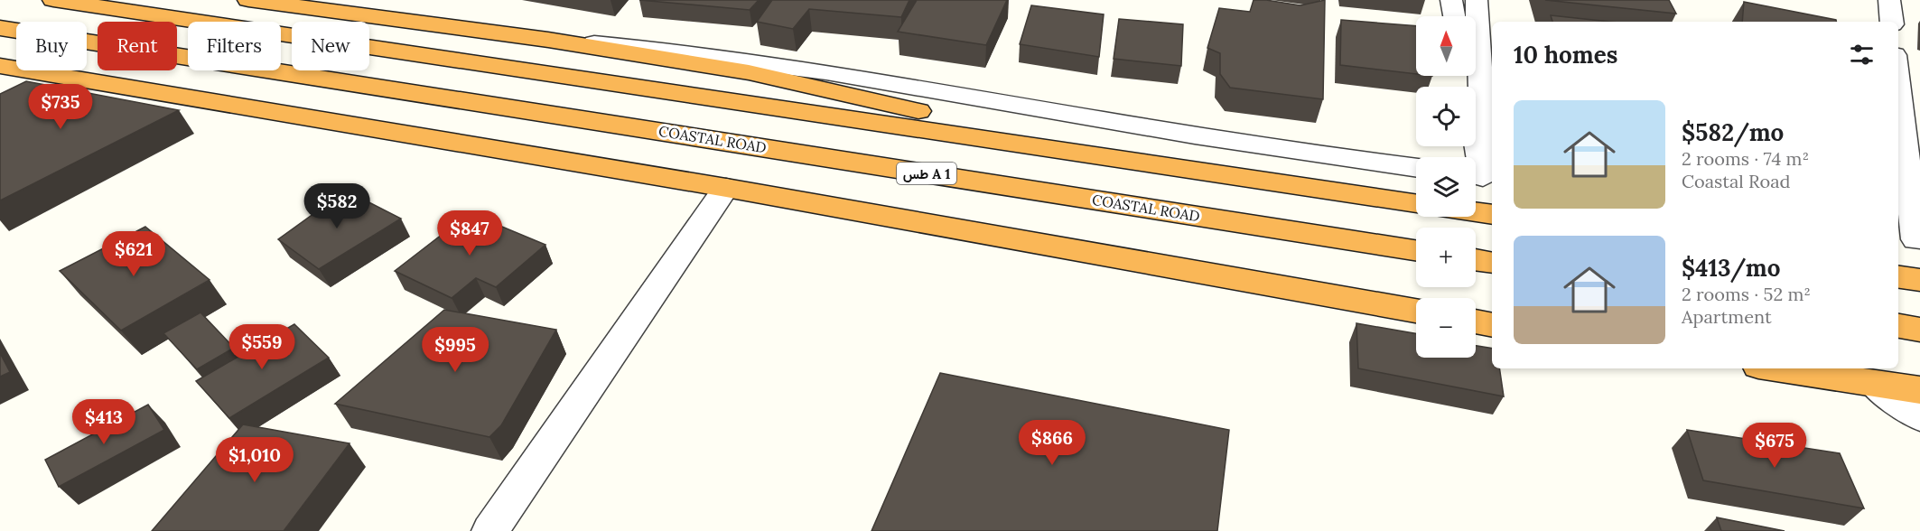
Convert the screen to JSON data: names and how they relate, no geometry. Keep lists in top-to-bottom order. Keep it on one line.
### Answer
{"streets":{"highway":["COASTAL ROAD","طس A 1"]},"north":"top","page":{"map_buttons":["+","−"],"chip":["Buy","Rent","Filters","New"],"heading":"10 homes","price":["$735","$582","$847","$621","$559","$995","$413","$866","$675","$1,010"],"list":[{"name":"$582/mo","note":"2 rooms · 74 m² · Coastal Road"},{"name":"$413/mo","note":"2 rooms · 52 m² · Apartment"}]}}
